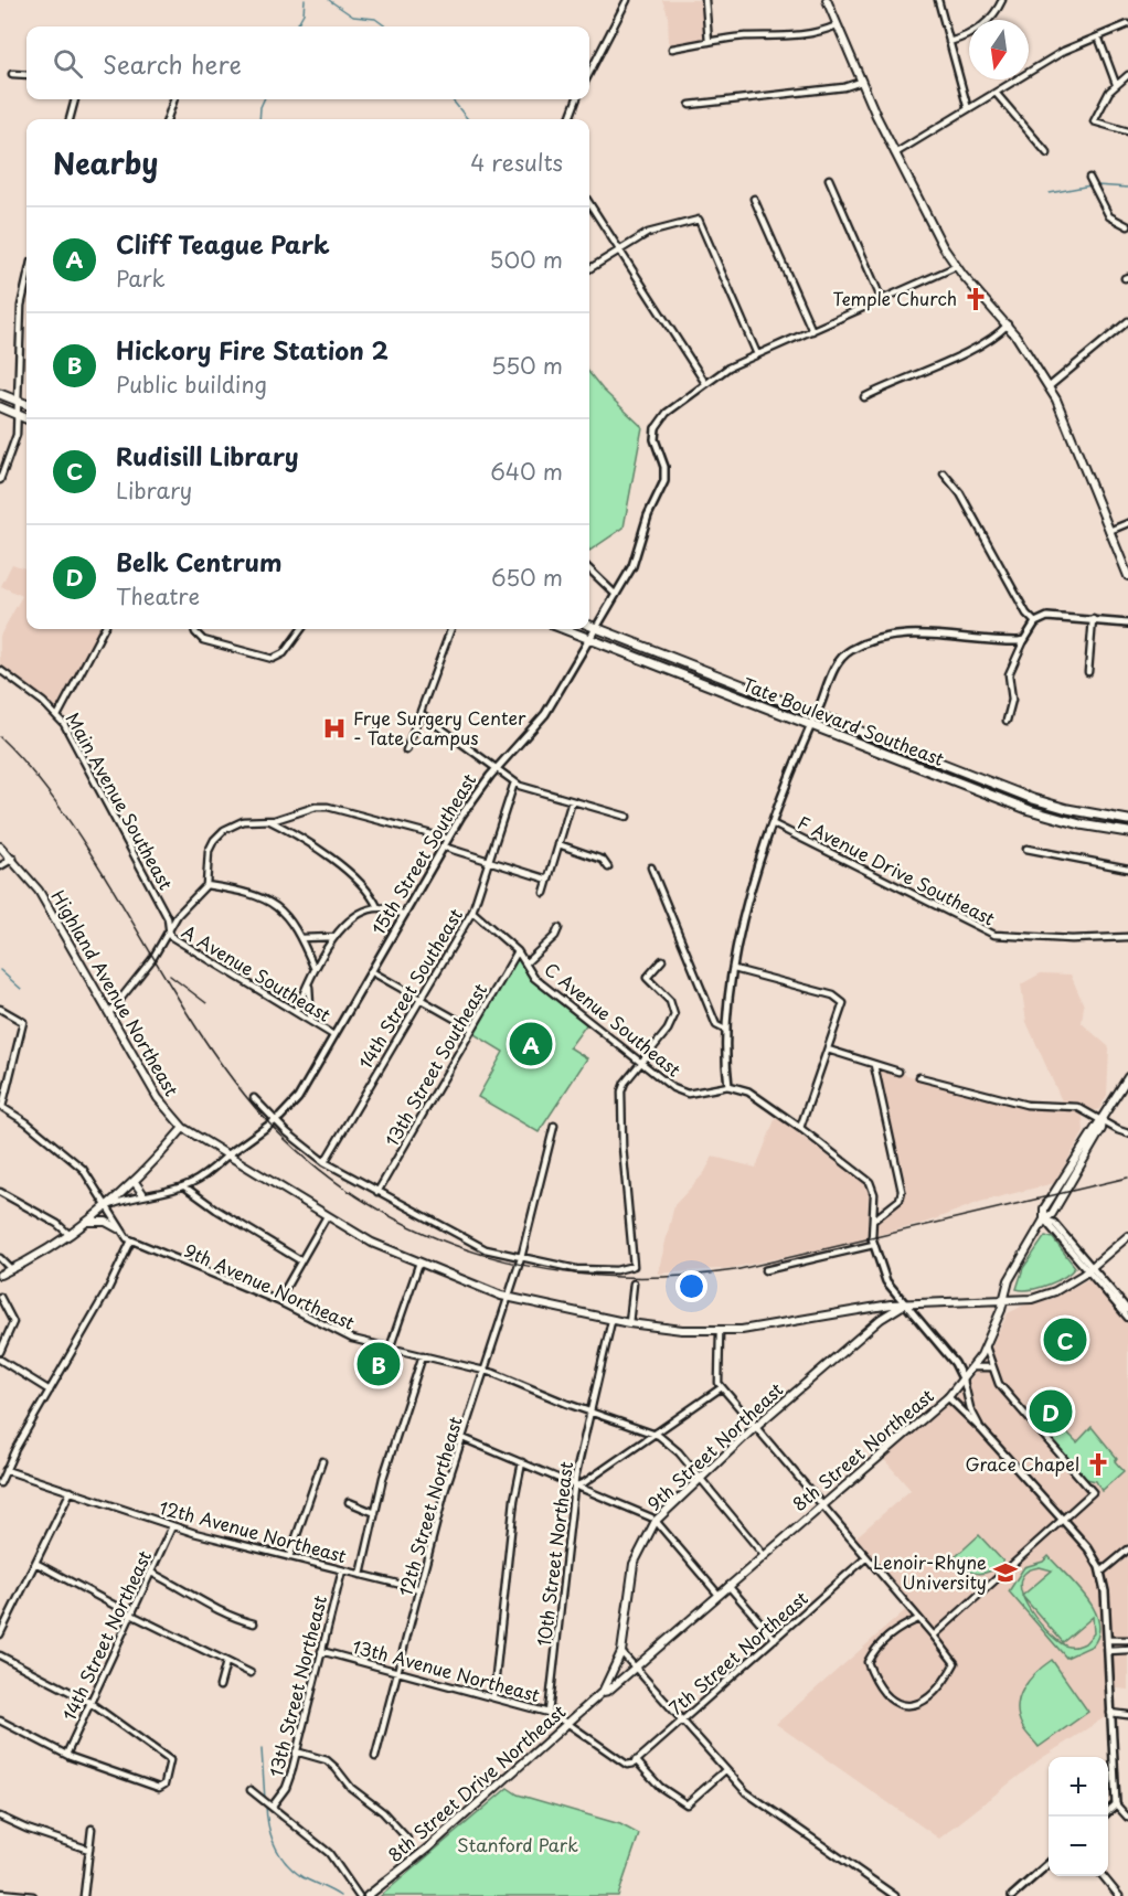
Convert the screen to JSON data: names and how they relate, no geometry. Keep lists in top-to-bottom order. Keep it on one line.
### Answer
{"streets":{"main road":["Tate Boulevard Southeast","Highland Avenue Northeast","9th Street Northeast","8th Street Northeast","8th Street Drive Northeast"],"street":["Main Avenue Southeast","15th Street Southeast","F Avenue Drive Southeast","A Avenue Southeast","14th Street Southeast","C Avenue Southeast","13th Street Southeast","9th Avenue Northeast","12th Street Northeast","12th Avenue Northeast","10th Street Northeast","14th Street Northeast","7th Street Northeast","13th Avenue Northeast","13th Street Northeast"]},"crossings":[["Tate Boulevard Southeast","15th Street Southeast"],["Main Avenue Southeast","A Avenue Southeast"],["15th Street Southeast","A Avenue Southeast"],["15th Street Southeast","Highland Avenue Northeast"],["14th Street Southeast","C Avenue Southeast"],["Highland Avenue Northeast","9th Street Northeast"],["Highland Avenue Northeast","8th Street Northeast"],["Highland Avenue Northeast","12th Street Northeast"],["Highland Avenue Northeast","10th Street Northeast"],["C Avenue Southeast","13th Street Southeast"],["9th Avenue Northeast","12th Street Northeast"],["9th Avenue Northeast","10th Street Northeast"],["9th Street Northeast","8th Street Northeast"],["9th Street Northeast","8th Street Drive Northeast"],["8th Street Northeast","8th Street Drive Northeast"],["12th Street Northeast","12th Avenue Northeast"],["12th Street Northeast","13th Avenue Northeast"],["12th Avenue Northeast","14th Street Northeast"],["12th Avenue Northeast","13th Street Northeast"],["10th Street Northeast","13th Avenue Northeast"],["7th Street Northeast","13th Avenue Northeast"],["13th Avenue Northeast","13th Street Northeast"],["13th Avenue Northeast","8th Street Drive Northeast"]],"parks":["Stanford Park"],"places":{"church":["Temple Church","Grace Chapel"],"hospital":["Frye Surgery Center - Tate Campus"],"school or university":["Lenoir-Rhyne University"]},"north":"bottom","page":{"search":"Search here","heading":["Nearby","4 results"],"list":[{"mark":"A","name":"Cliff Teague Park","note":"Park","value":"500 m"},{"mark":"B","name":"Hickory Fire Station 2","note":"Public building","value":"550 m"},{"mark":"C","name":"Rudisill Library","note":"Library","value":"640 m"},{"mark":"D","name":"Belk Centrum","note":"Theatre","value":"650 m"}],"pins":["A","C","B","D"],"map_buttons":["+","−"]}}
